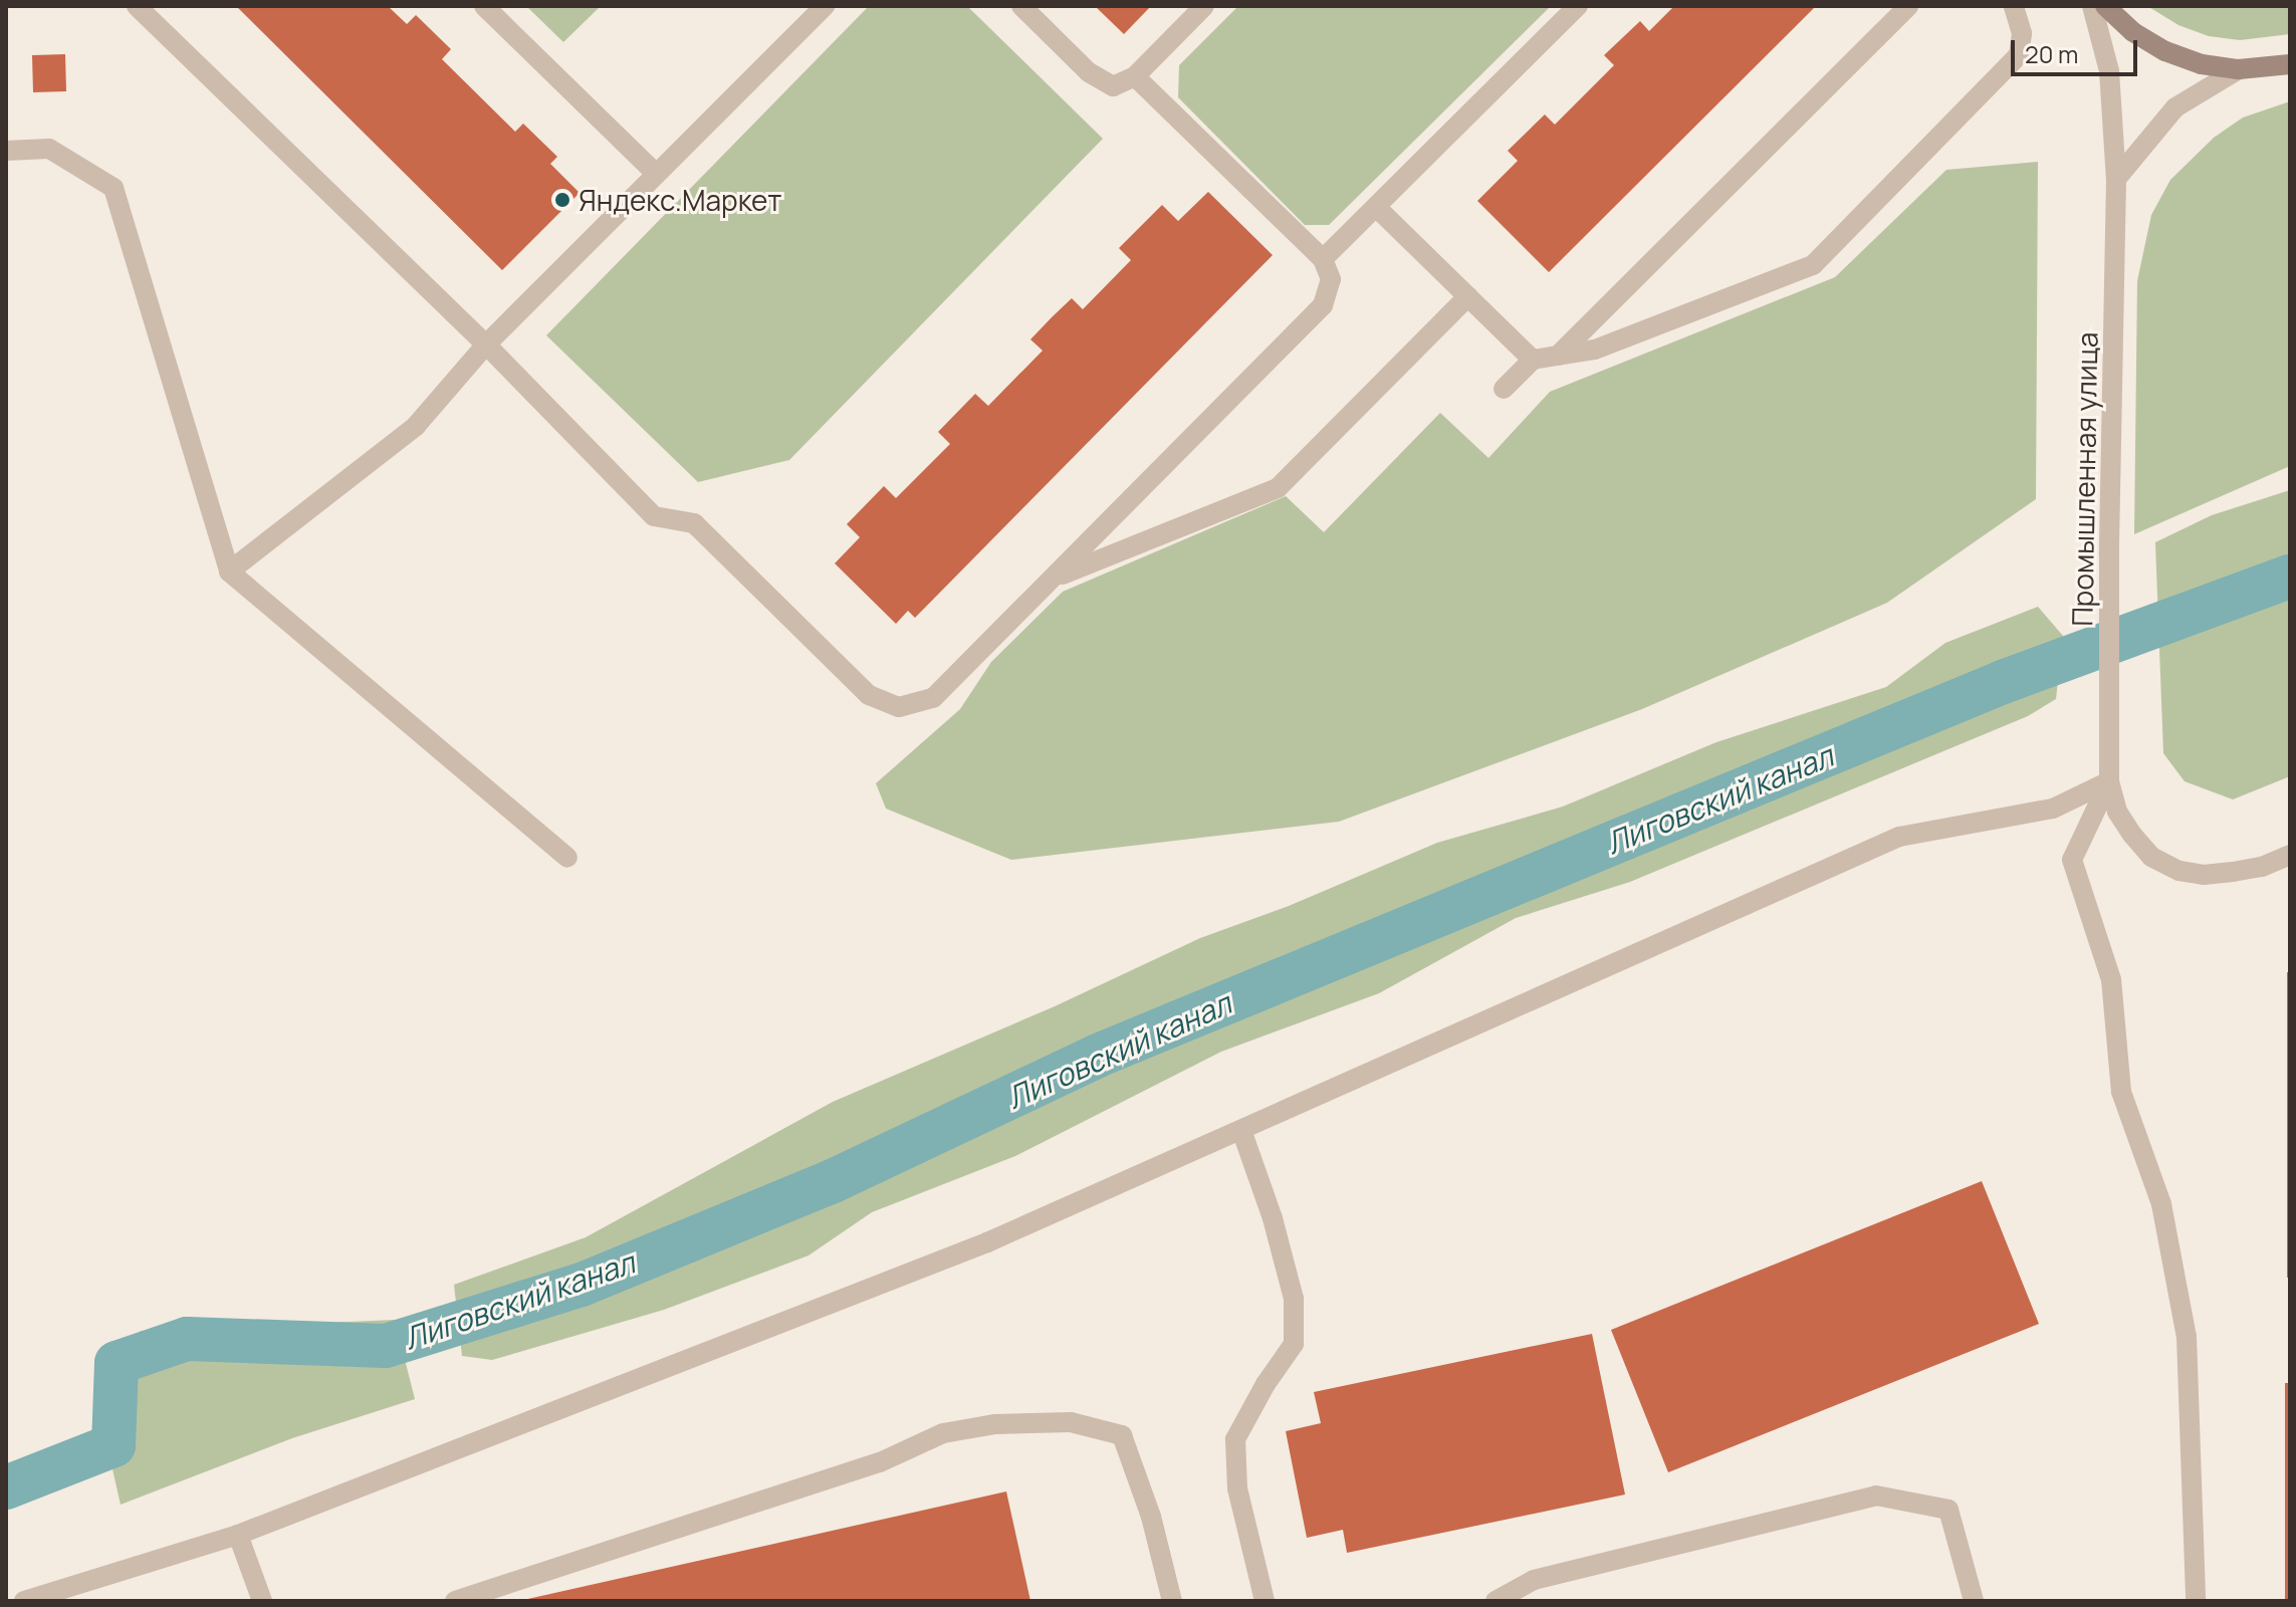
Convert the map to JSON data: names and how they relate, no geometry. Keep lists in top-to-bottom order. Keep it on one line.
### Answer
{"streets":{"street":["Промышленная улица"]},"water":["Лиговский канал"],"places":["Яндекс.Маркет"],"scale_bar":"20 m"}
